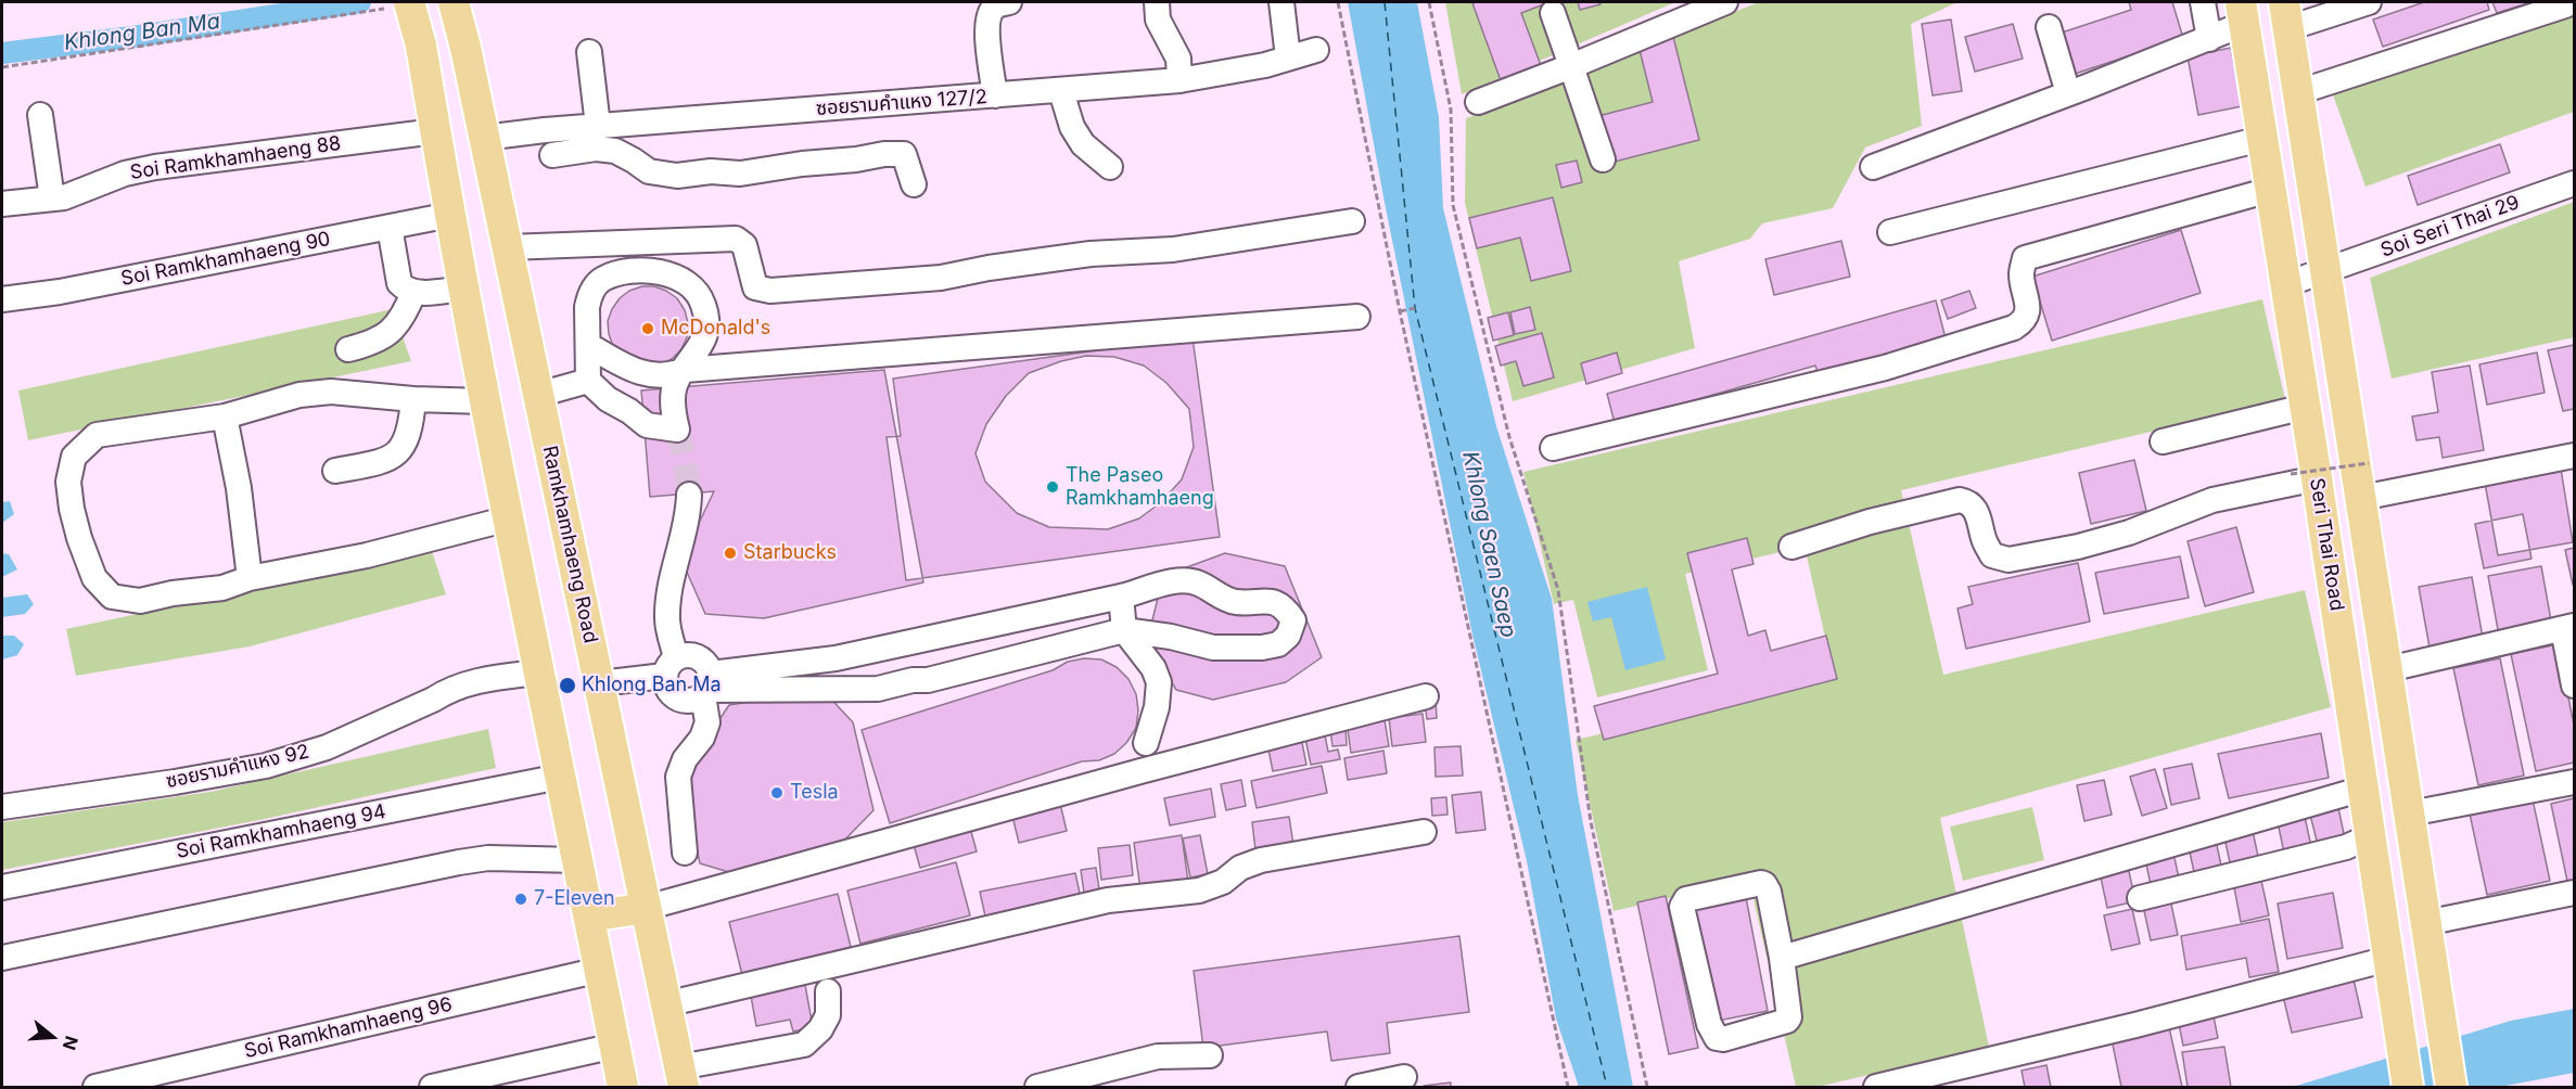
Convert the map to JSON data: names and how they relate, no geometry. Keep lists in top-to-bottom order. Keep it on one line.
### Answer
{"streets":{"main road":["Ramkhamhaeng Road","Seri Thai Road"],"street":["ซอยรามคำแหง 127/2","Soi Ramkhamhaeng 88","Soi Seri Thai 29","Soi Ramkhamhaeng 90","ซอยรามคําแหง 92","Soi Ramkhamhaeng 94","Soi Ramkhamhaeng 96"]},"crossings":[["ซอยรามคำแหง 127/2","Ramkhamhaeng Road"],["Soi Seri Thai 29","Seri Thai Road"]],"water":["Khlong Ban Ma","Khlong Saen Saep"],"places":["McDonald's","The Paseo Ramkhamhaeng","Starbucks","Khlong Ban Ma","Tesla","7-Eleven"],"north":"right"}
